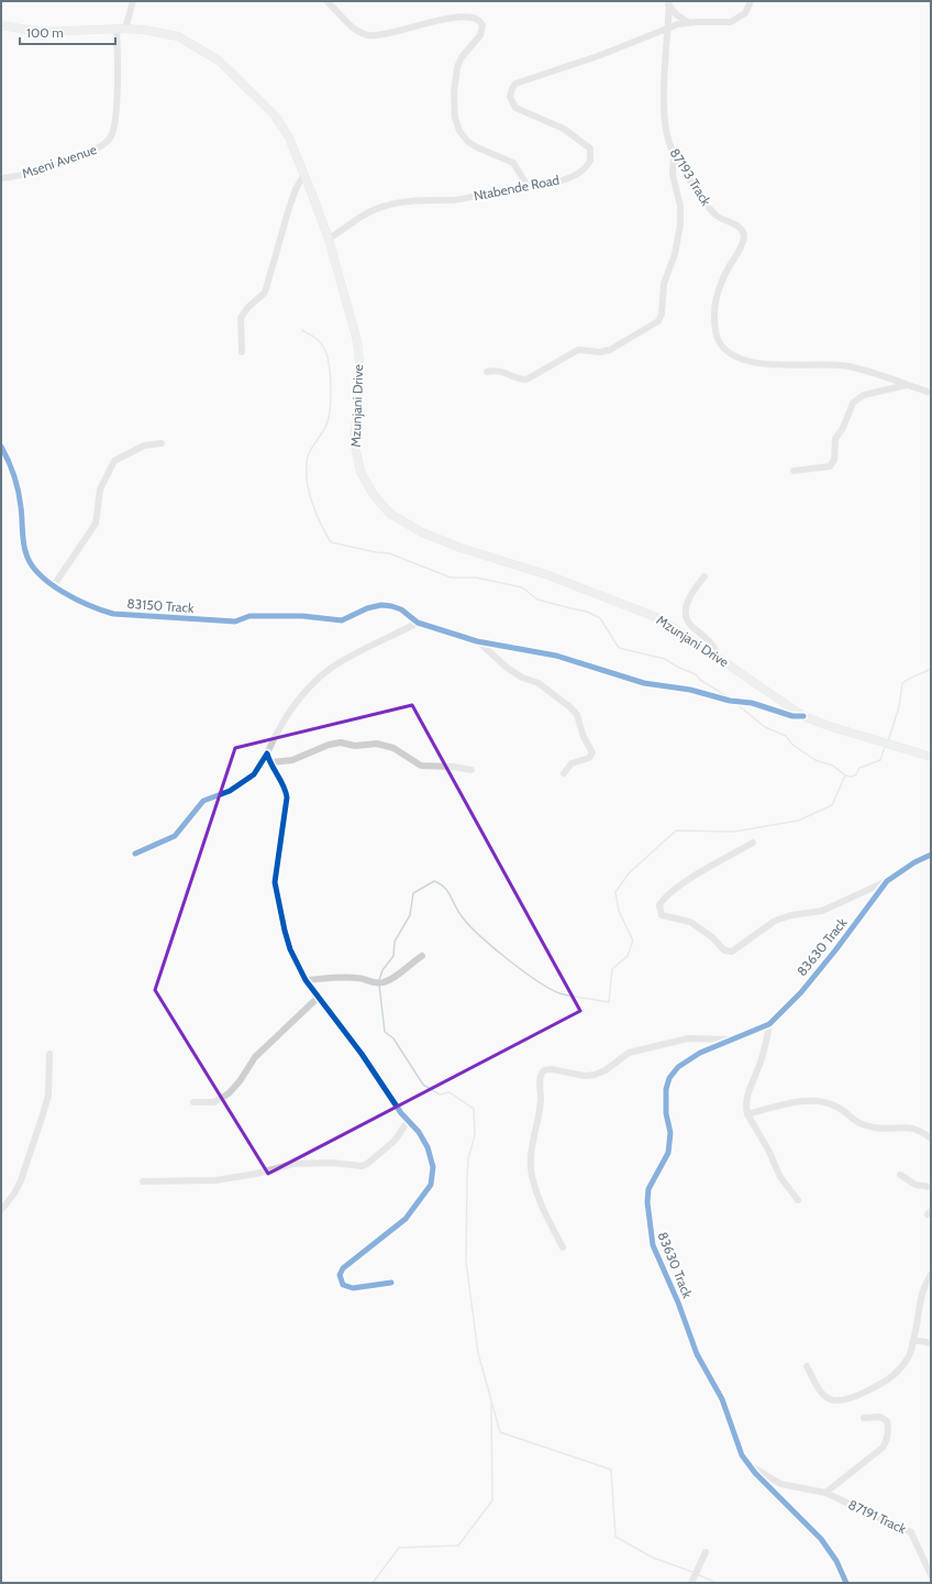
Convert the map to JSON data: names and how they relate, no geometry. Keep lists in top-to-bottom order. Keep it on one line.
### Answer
{"streets":{"main road":["Mzunjani Drive"],"street":["Mseni Avenue","87193 Track","Ntabende Road","83150 Track","83630 Track","87191 Track"]},"crossings":[["Mseni Avenue","Mzunjani Drive"],["87193 Track","Ntabende Road"],["Ntabende Road","Mzunjani Drive"],["83630 Track","87191 Track"]],"scale_bar":"100 m"}
